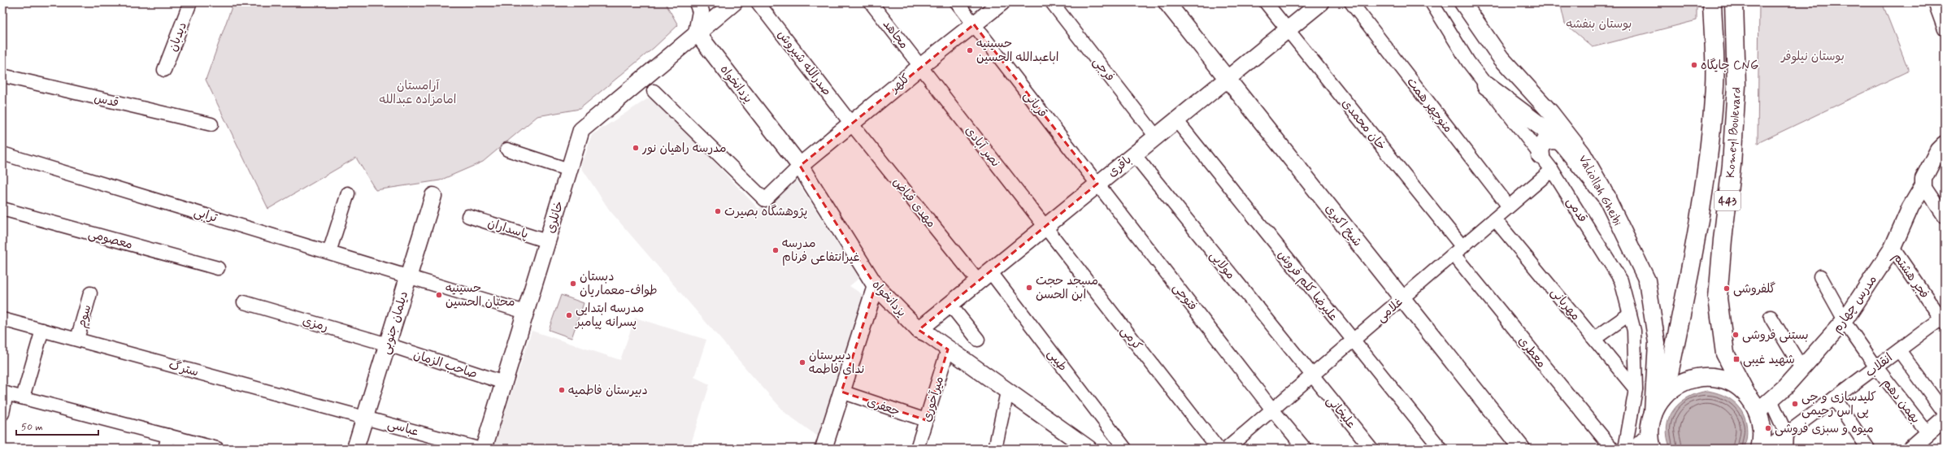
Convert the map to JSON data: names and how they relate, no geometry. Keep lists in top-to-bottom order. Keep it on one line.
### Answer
{"streets":{"main road":["Komeyl Boulevard","443"],"street":["مجاهد","دیدبان","صدرالله شیروش","فرجی","کلهر","یزدانخواه","قدس","قربانی","منوچهر همت","خان محمدی","نصر آبادی","باقری","Valiollah Gheibi","مهدی فیاض","قدمی","ترابی","خانلری","شیخ اکبری","پاسداران","معصومی","مولایی","فجر هشتم","علیرضا کلم فروش","فتوحی","مهربانی","مدرس چهارم","غلامی","سوم","دیلمان جنوبی","رمزی","کرمی","معطری","طیبی","صاحب الزمان","انقلاب","سترگ","میرآخوری","بهمن دهم","جعفری","علیخانی","عباسی"]},"crossings":[["مجاهد","کلهر"],["مجاهد","نصر آبادی"],["صدرالله شیروش","کلهر"],["صدرالله شیروش","مهدی فیاض"],["فرجی","باقری"],["کلهر","یزدانخواه"],["کلهر","قربانی"],["کلهر","نصر آبادی"],["کلهر","مهدی فیاض"],["یزدانخواه","باقری"],["یزدانخواه","خانلری"],["یزدانخواه","میرآخوری"],["قربانی","باقری"],["قربانی","فتوحی"],["منوچهر همت","غلامی"],["خان محمدی","باقری"],["خان محمدی","غلامی"],["خان محمدی","معطری"],["Komeyl Boulevard","مدرس چهارم"],["نصر آبادی","باقری"],["نصر آبادی","کرمی"],["باقری","مهدی فیاض"],["باقری","شیخ اکبری"],["باقری","مولایی"],["باقری","علیرضا کلم فروش"],["باقری","فتوحی"],["باقری","کرمی"],["باقری","طیبی"],["مهدی فیاض","طیبی"],["قدمی","مهربانی"],["قدمی","غلامی"],["ترابی","خانلری"],["ترابی","دیلمان جنوبی"],["خانلری","پاسداران"],["خانلری","صاحب الزمان"],["شیخ اکبری","غلامی"],["مولایی","غلامی"],["مولایی","علیخانی"],["فجر هشتم","مدرس چهارم"],["فجر هشتم","انقلاب"],["علیرضا کلم فروش","غلامی"],["فتوحی","غلامی"],["مهربانی","غلامی"],["مدرس چهارم","بهمن دهم"],["غلامی","معطری"],["غلامی","علیخانی"],["سوم","سترگ"],["دیلمان جنوبی","رمزی"],["دیلمان جنوبی","صاحب الزمان"],["دیلمان جنوبی","سترگ"],["دیلمان جنوبی","عباسی"],["رمزی","صاحب الزمان"],["انقلاب","بهمن دهم"],["سترگ","عباسی"],["میرآخوری","جعفری"]],"parks":["بوستان بنفشه","بوستان نیلوفر","آرامستان امامزاده عبدالله"],"places":{"other":["حسینیه اباعبدالله الحسین","جایگاه CNG","مدرسه راهیان نور","پژوهشگاه بصیرت","مدرسه غیرانتفاعی فرنام","دبستان طواف-معماریان","مسجد حجت ابن الحسن","گلفروشی","حسینیه محبّان الحسین","مدرسه ابتدایی پسرانه پیامبر","بستنی فروشی","دبیرستان ندای فاطمه","دبیرستان فاطمیه","کلیدسازی و جی پی اس رحیمی","میوه و سبزی فروشی"],"transit":["شهید غیبی"]},"scale_bar":"50 m"}
